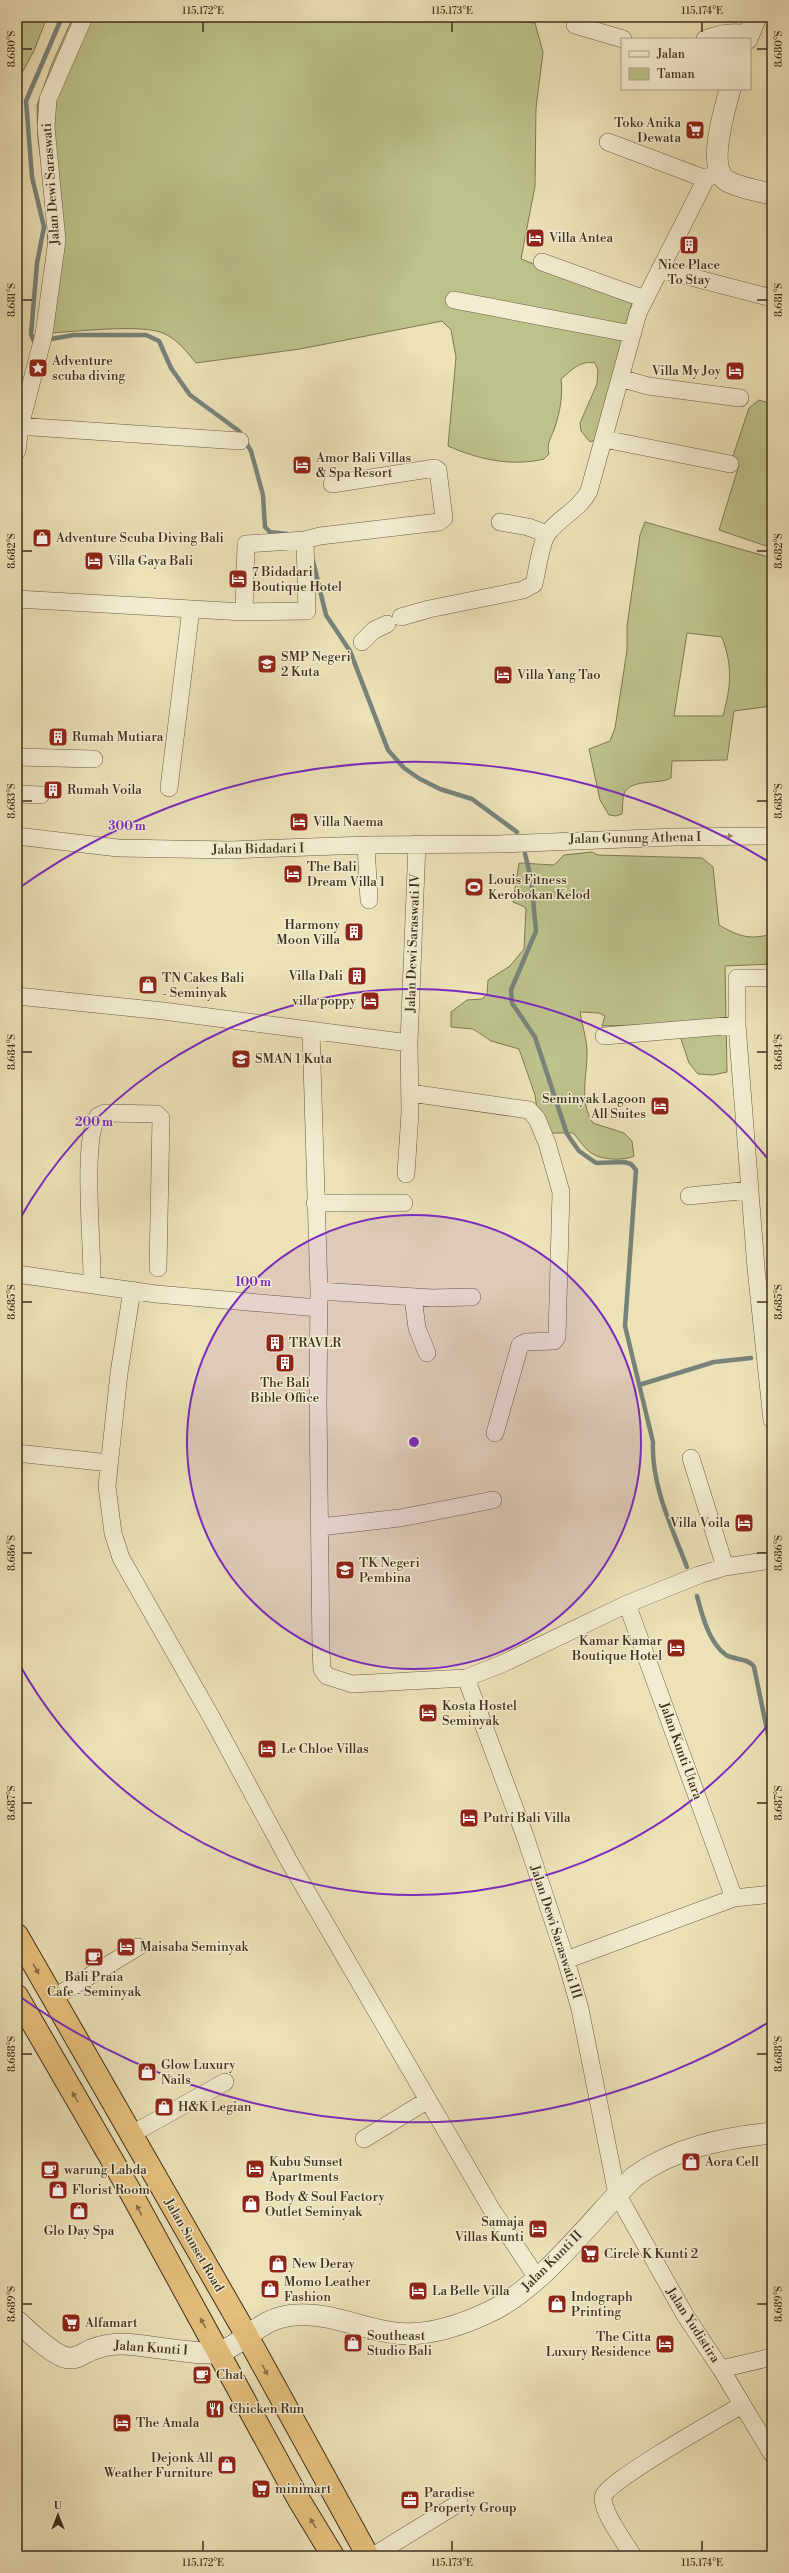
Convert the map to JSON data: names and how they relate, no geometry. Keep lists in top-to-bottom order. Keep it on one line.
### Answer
{"streets":{"highway":["Jalan Sunset Road"],"street":["Jalan Dewi Saraswati","Jalan Gunung Athena I","Jalan Bidadari I","Jalan Dewi Saraswati IV","Jalan Kunti Utara","Jalan Dewi Saraswati III","Jalan Kunti II","Jalan Yudistira","Jalan Kunti I"]},"crossings":[["Jalan Gunung Athena I","Jalan Bidadari I"],["Jalan Bidadari I","Jalan Dewi Saraswati IV"],["Jalan Dewi Saraswati III","Jalan Kunti II"],["Jalan Dewi Saraswati III","Jalan Yudistira"],["Jalan Sunset Road","Jalan Kunti II"],["Jalan Kunti II","Jalan Yudistira"]],"one_way":["Jalan Gunung Athena I"],"places":{"supermarket":["Toko Anika Dewata","Circle K Kunti 2","Alfamart","minimart"],"hotel":["Villa Antea","Villa My Joy","Amor Bali Villas & Spa Resort","Villa Gaya Bali","7 Bidadari Boutique Hotel","Villa Yang Tao","Villa Naema","The Bali Dream Villa 1","villa poppy","Seminyak Lagoon All Suites","Villa Voila","Kamar Kamar Boutique Hotel","Kosta Hostel Seminyak","Le Chloe Villas","Putri Bali Villa","Maisaba Seminyak","Kubu Sunset Apartments","Samaja Villas Kunti","La Belle Villa","The Citta Luxury Residence","The Amala"],"building":["Nice Place To Stay","Rumah Mutiara","Rumah Voila","Harmony Moon Villa","Villa Dali","TRAVLR","The Bali Bible Office"],"place":["Adventure scuba diving"],"shop":["Adventure Scuba Diving Bali","TN Cakes Bali - Seminyak","Glow Luxury Nails","H&K Legian","Aora Cell","Florist Room","Body & Soul Factory Outlet Seminyak","Glo Day Spa","New Deray","Momo Leather Fashion","Indograph Printing","Southeast Studio Bali","Dejonk All Weather Furniture"],"school or university":["SMP Negeri 2 Kuta","SMAN 1 Kuta","TK Negeri Pembina"],"sports":["Louis Fitness Kerobokan Kelod"],"cafe":["Bali Praia Cafe - Seminyak","warung Labda","Chat"],"restaurant":["Chicken Run"],"office":["Paradise Property Group"]},"legend":["Jalan","Taman"],"north":"top","coordinates":["115.172°E","115.173°E","115.174°E","8.680°S","8.681°S","8.682°S","8.683°S","8.684°S","8.685°S","8.686°S","8.687°S","8.688°S","8.689°S"],"rings":["300 m","200 m","100 m"]}
